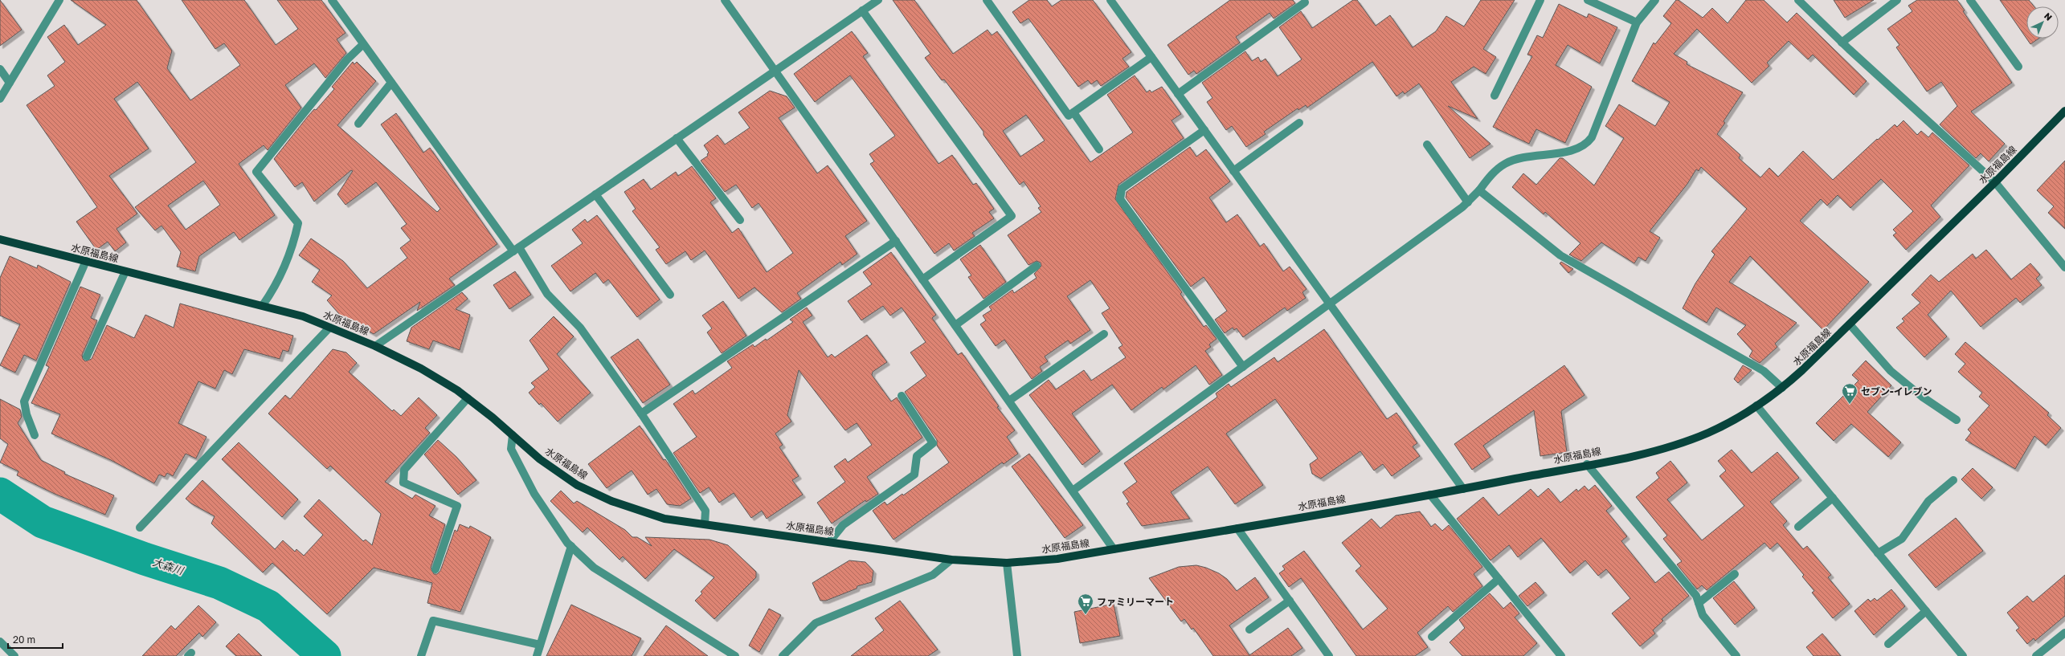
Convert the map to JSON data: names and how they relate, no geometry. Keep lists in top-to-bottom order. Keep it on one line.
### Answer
{"streets":{"main road":["水原福島線"]},"water":["大森川"],"places":{"supermarket":["セブン-イレブン","ファミリーマート"]},"scale_bar":"20 m","north":"top right"}
